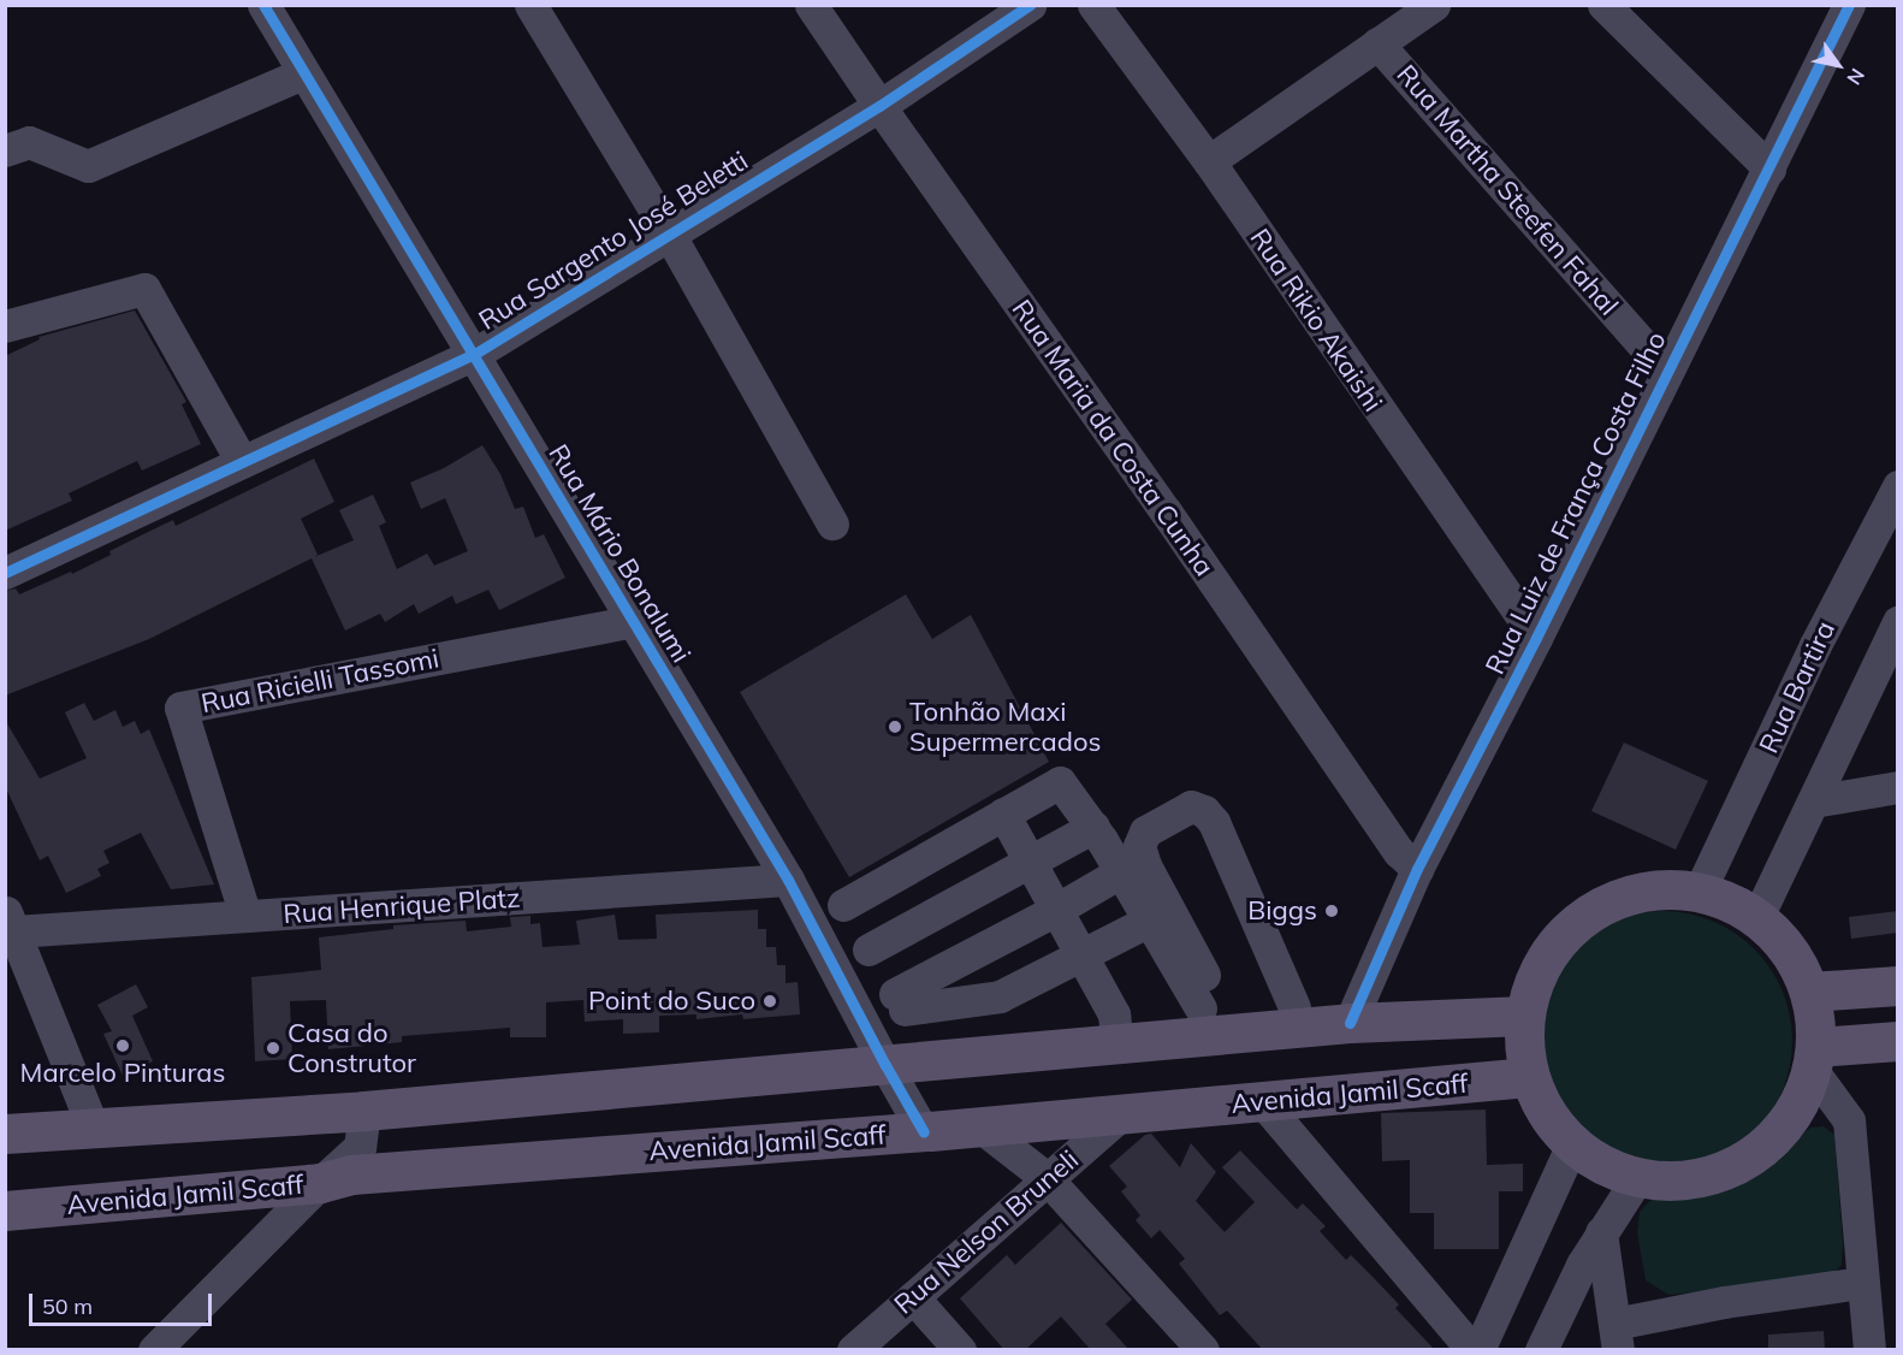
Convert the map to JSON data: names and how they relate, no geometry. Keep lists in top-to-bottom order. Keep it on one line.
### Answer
{"streets":{"main road":["Avenida Jamil Scaff"],"street":["Rua Martha Steefen Fahal","Rua Sargento José Beletti","Rua Rikio Akaishi","Rua Maria da Costa Cunha","Rua Luiz de França Costa Filho","Rua Mário Bonalumi","Rua Ricielli Tassomi","Rua Bartira","Rua Henrique Platz","Rua Nelson Bruneli"]},"crossings":[["Rua Martha Steefen Fahal","Rua Luiz de França Costa Filho"],["Rua Sargento José Beletti","Rua Maria da Costa Cunha"],["Rua Sargento José Beletti","Rua Mário Bonalumi"],["Rua Rikio Akaishi","Rua Luiz de França Costa Filho"],["Rua Maria da Costa Cunha","Rua Luiz de França Costa Filho"],["Rua Mário Bonalumi","Rua Ricielli Tassomi"],["Rua Mário Bonalumi","Rua Henrique Platz"],["Rua Mário Bonalumi","Avenida Jamil Scaff"],["Rua Ricielli Tassomi","Rua Henrique Platz"],["Avenida Jamil Scaff","Rua Nelson Bruneli"]],"places":["Tonhão Maxi Supermercados","Biggs","Point do Suco","Marcelo Pinturas","Casa do Construtor"],"scale_bar":"50 m","north":"bottom right"}
